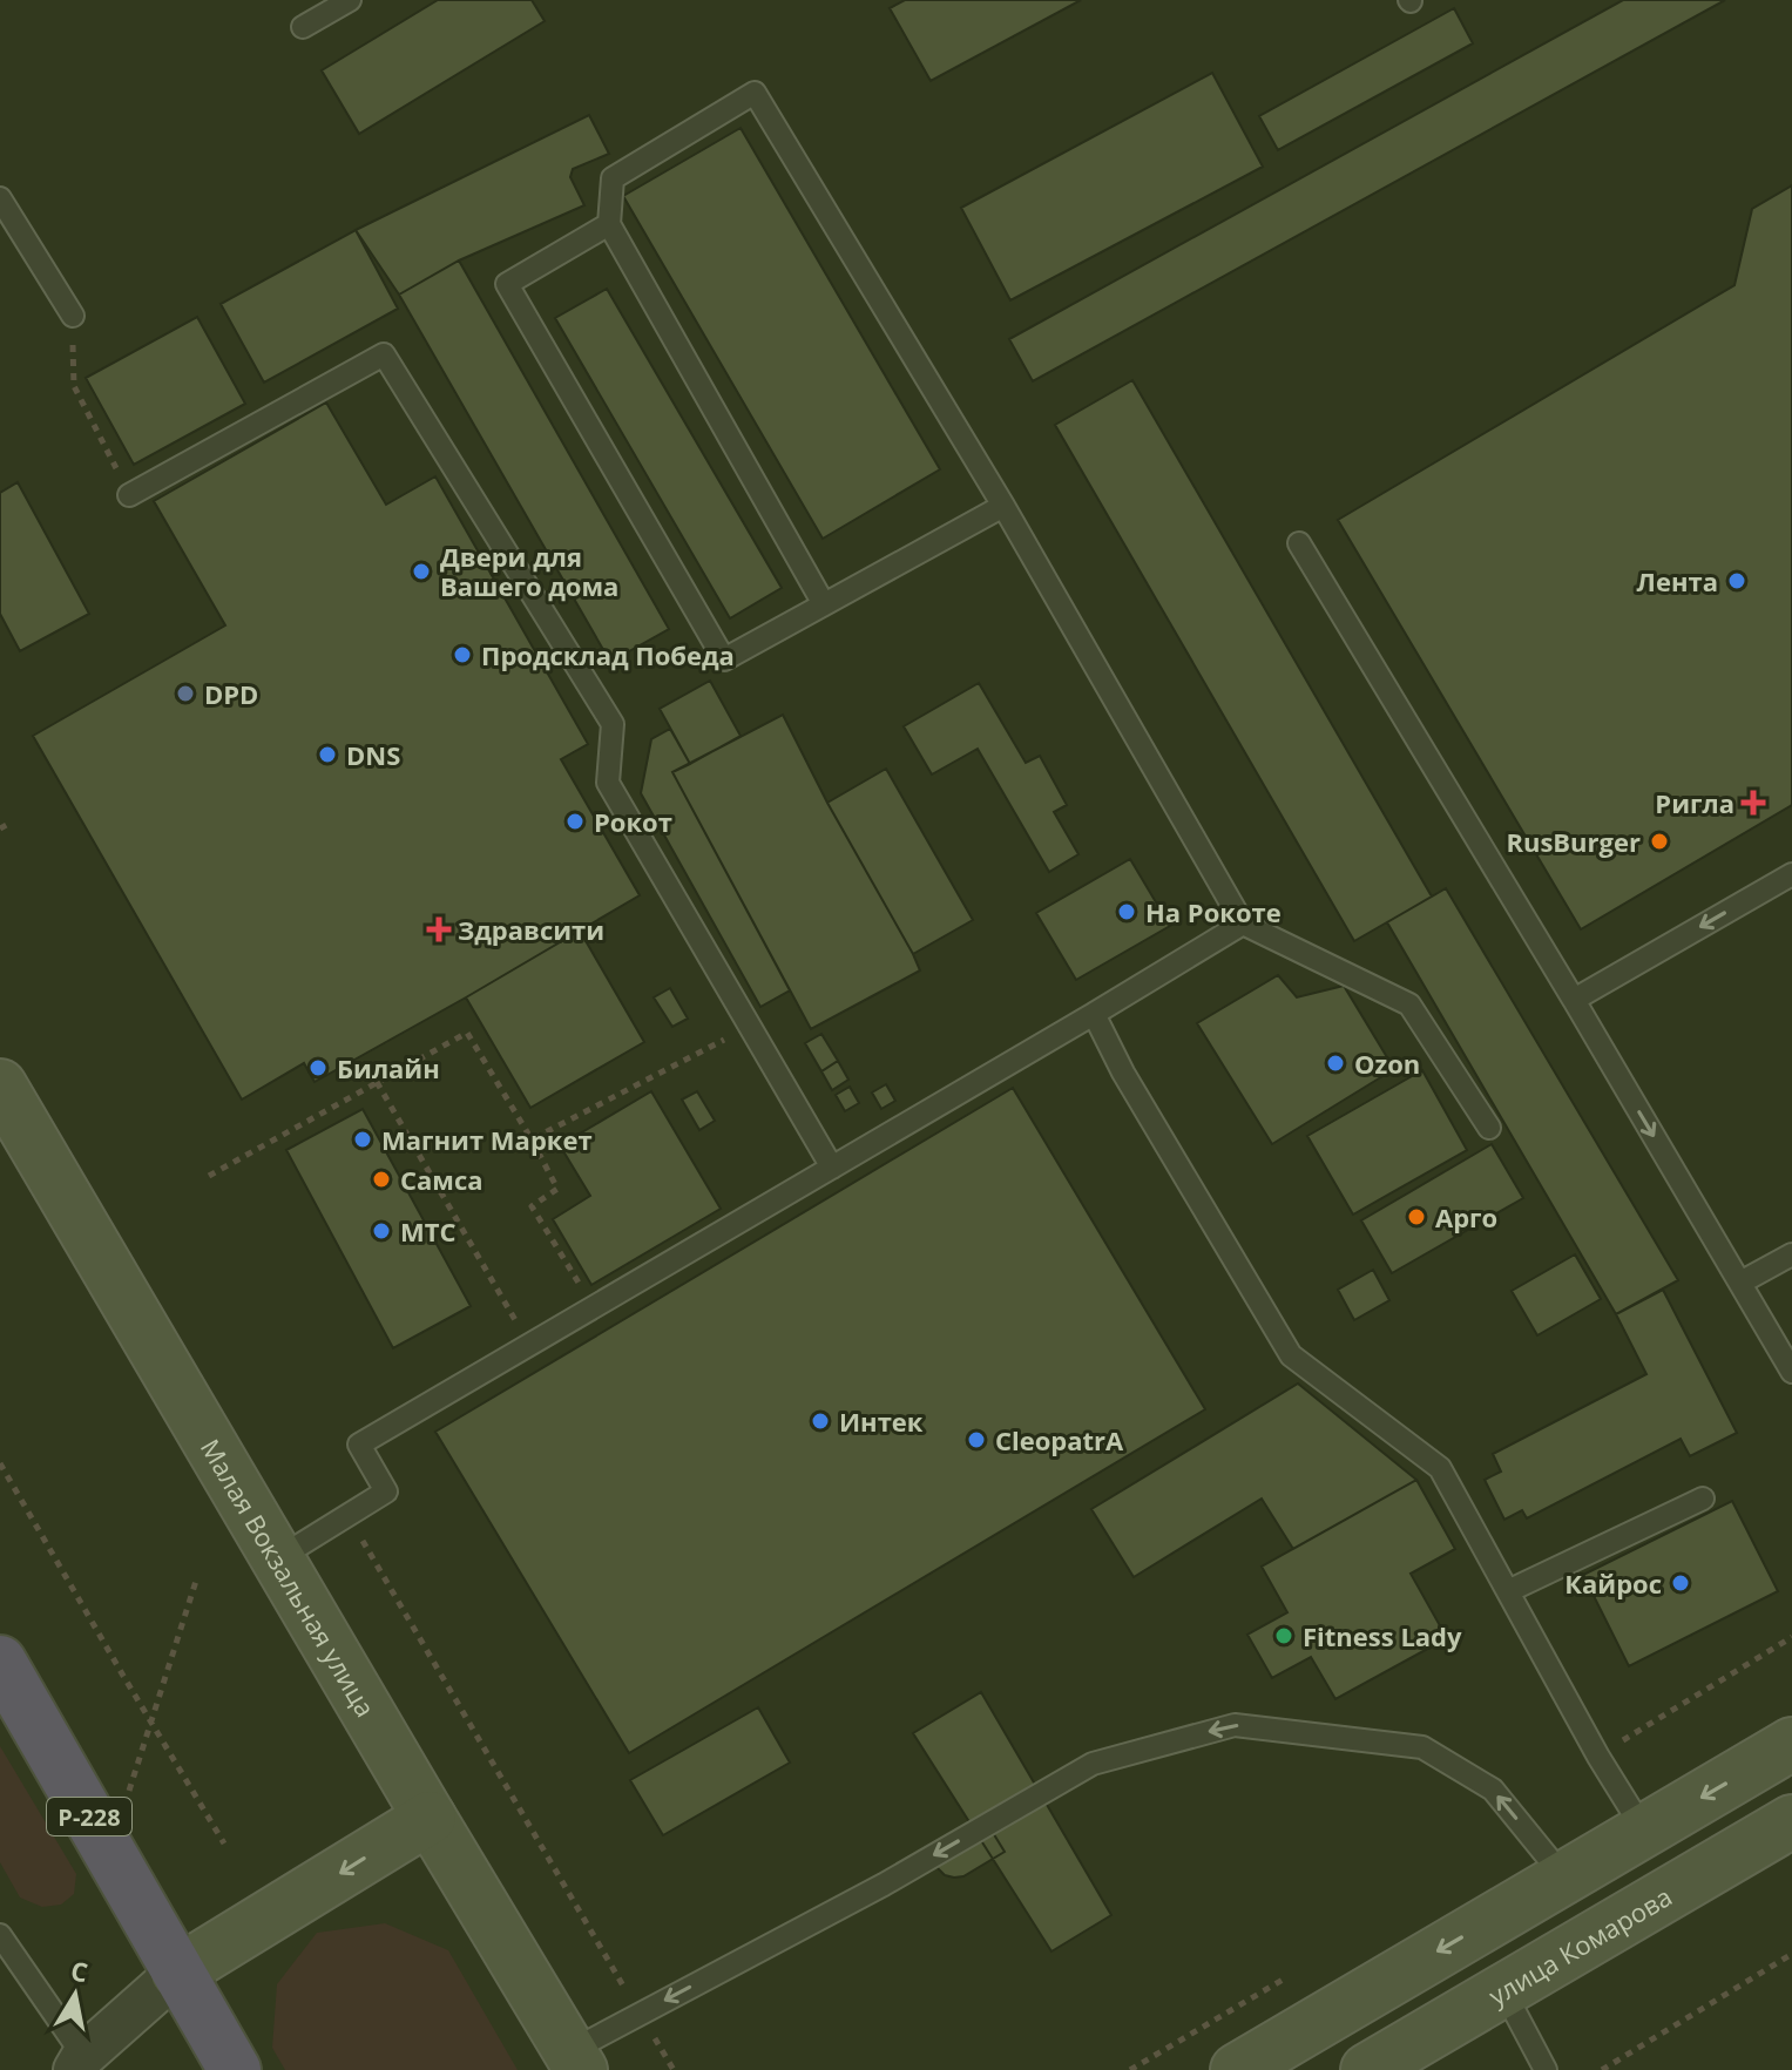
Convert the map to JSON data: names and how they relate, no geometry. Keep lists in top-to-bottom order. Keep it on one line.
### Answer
{"streets":{"highway":["Р-228"],"main road":["Малая Вокзальная улица","улица Комарова"]},"places":{"other":["Двери для Вашего дома","Лента","Продсклад Победа","DPD","DNS","Рокот","RusBurger","На Рокоте","Ozon","Билайн","Магнит Маркет","Самса","Арго","МТС","Интек","CleopatrA","Кайрос","Fitness Lady"],"health":["Ригла","Здравсити"]},"north":"top"}
